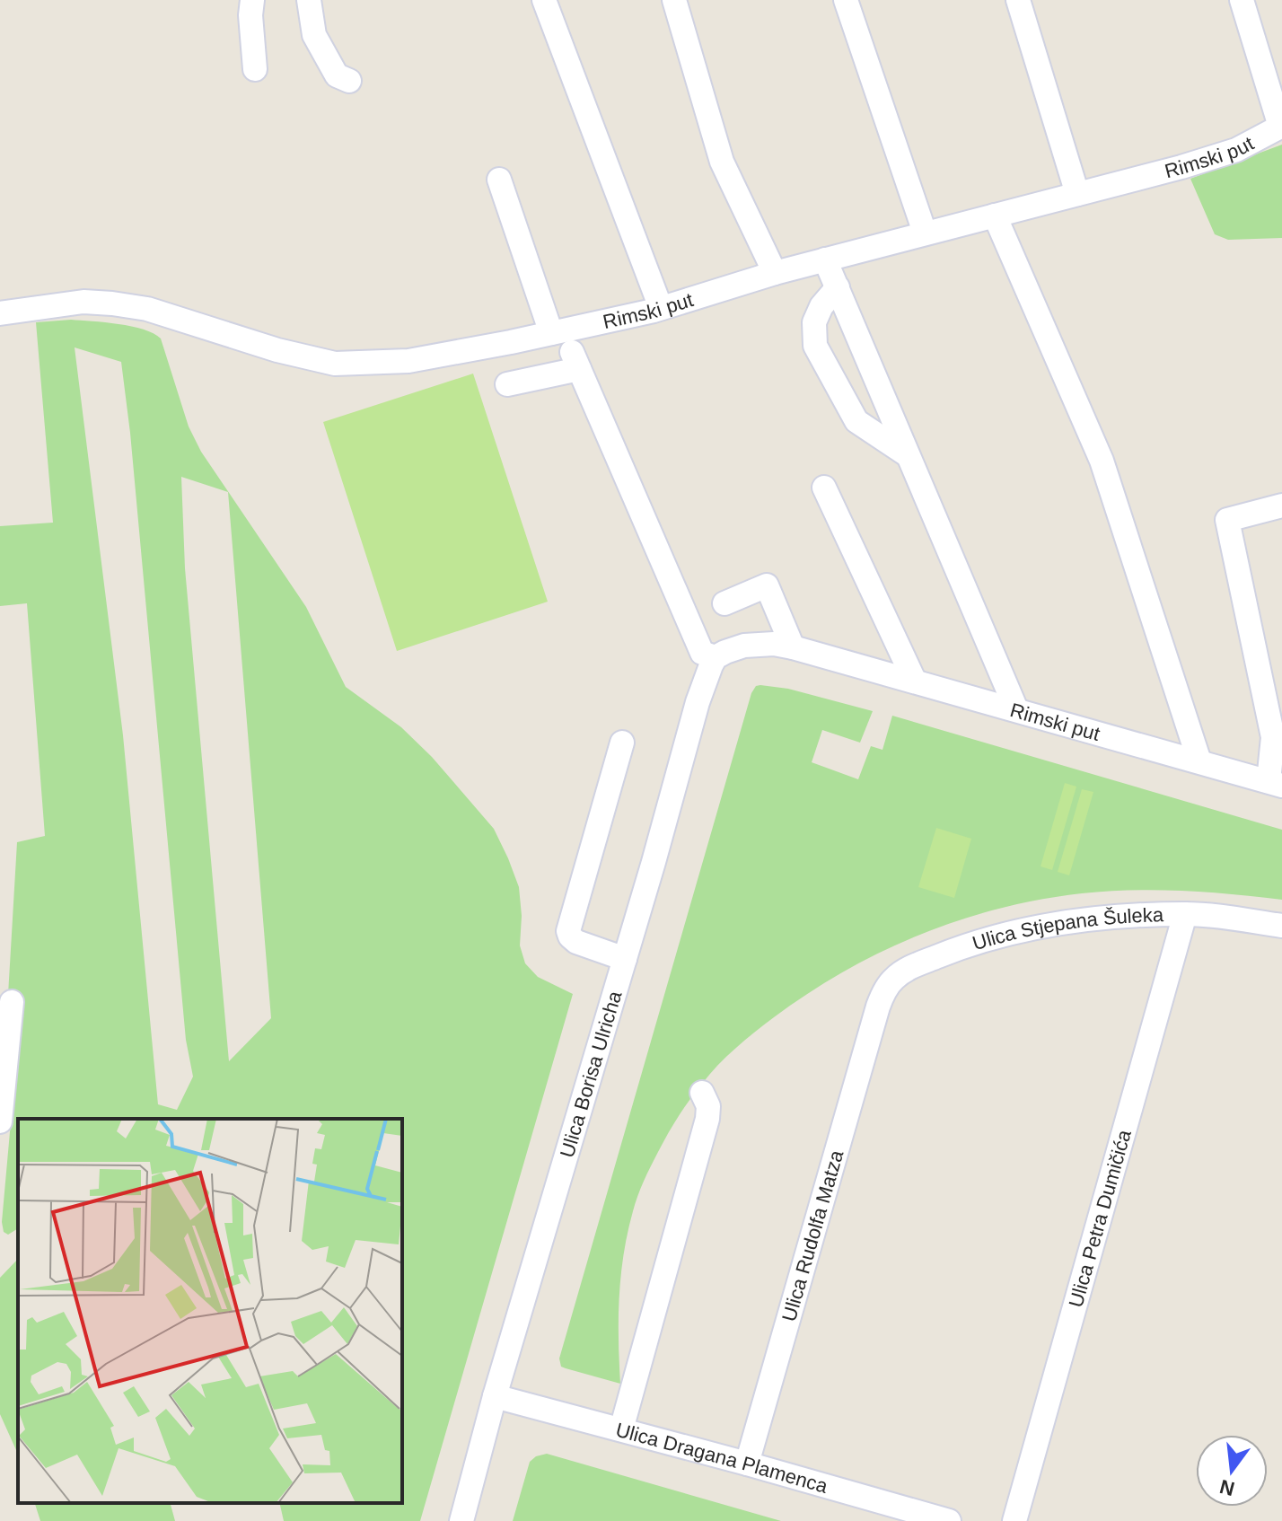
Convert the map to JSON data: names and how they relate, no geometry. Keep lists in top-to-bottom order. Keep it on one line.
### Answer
{"streets":{"street":["Rimski put","Ulica Stjepana Šuleka","Ulica Borisa Ulricha","Ulica Petra Dumičića","Ulica Rudolfa Matza","Ulica Dragana Plamenca"]},"crossings":[["Rimski put","Ulica Borisa Ulricha"],["Ulica Stjepana Šuleka","Ulica Petra Dumičića"],["Ulica Stjepana Šuleka","Ulica Rudolfa Matza"],["Ulica Borisa Ulricha","Ulica Dragana Plamenca"],["Ulica Rudolfa Matza","Ulica Dragana Plamenca"]],"north":"bottom"}
